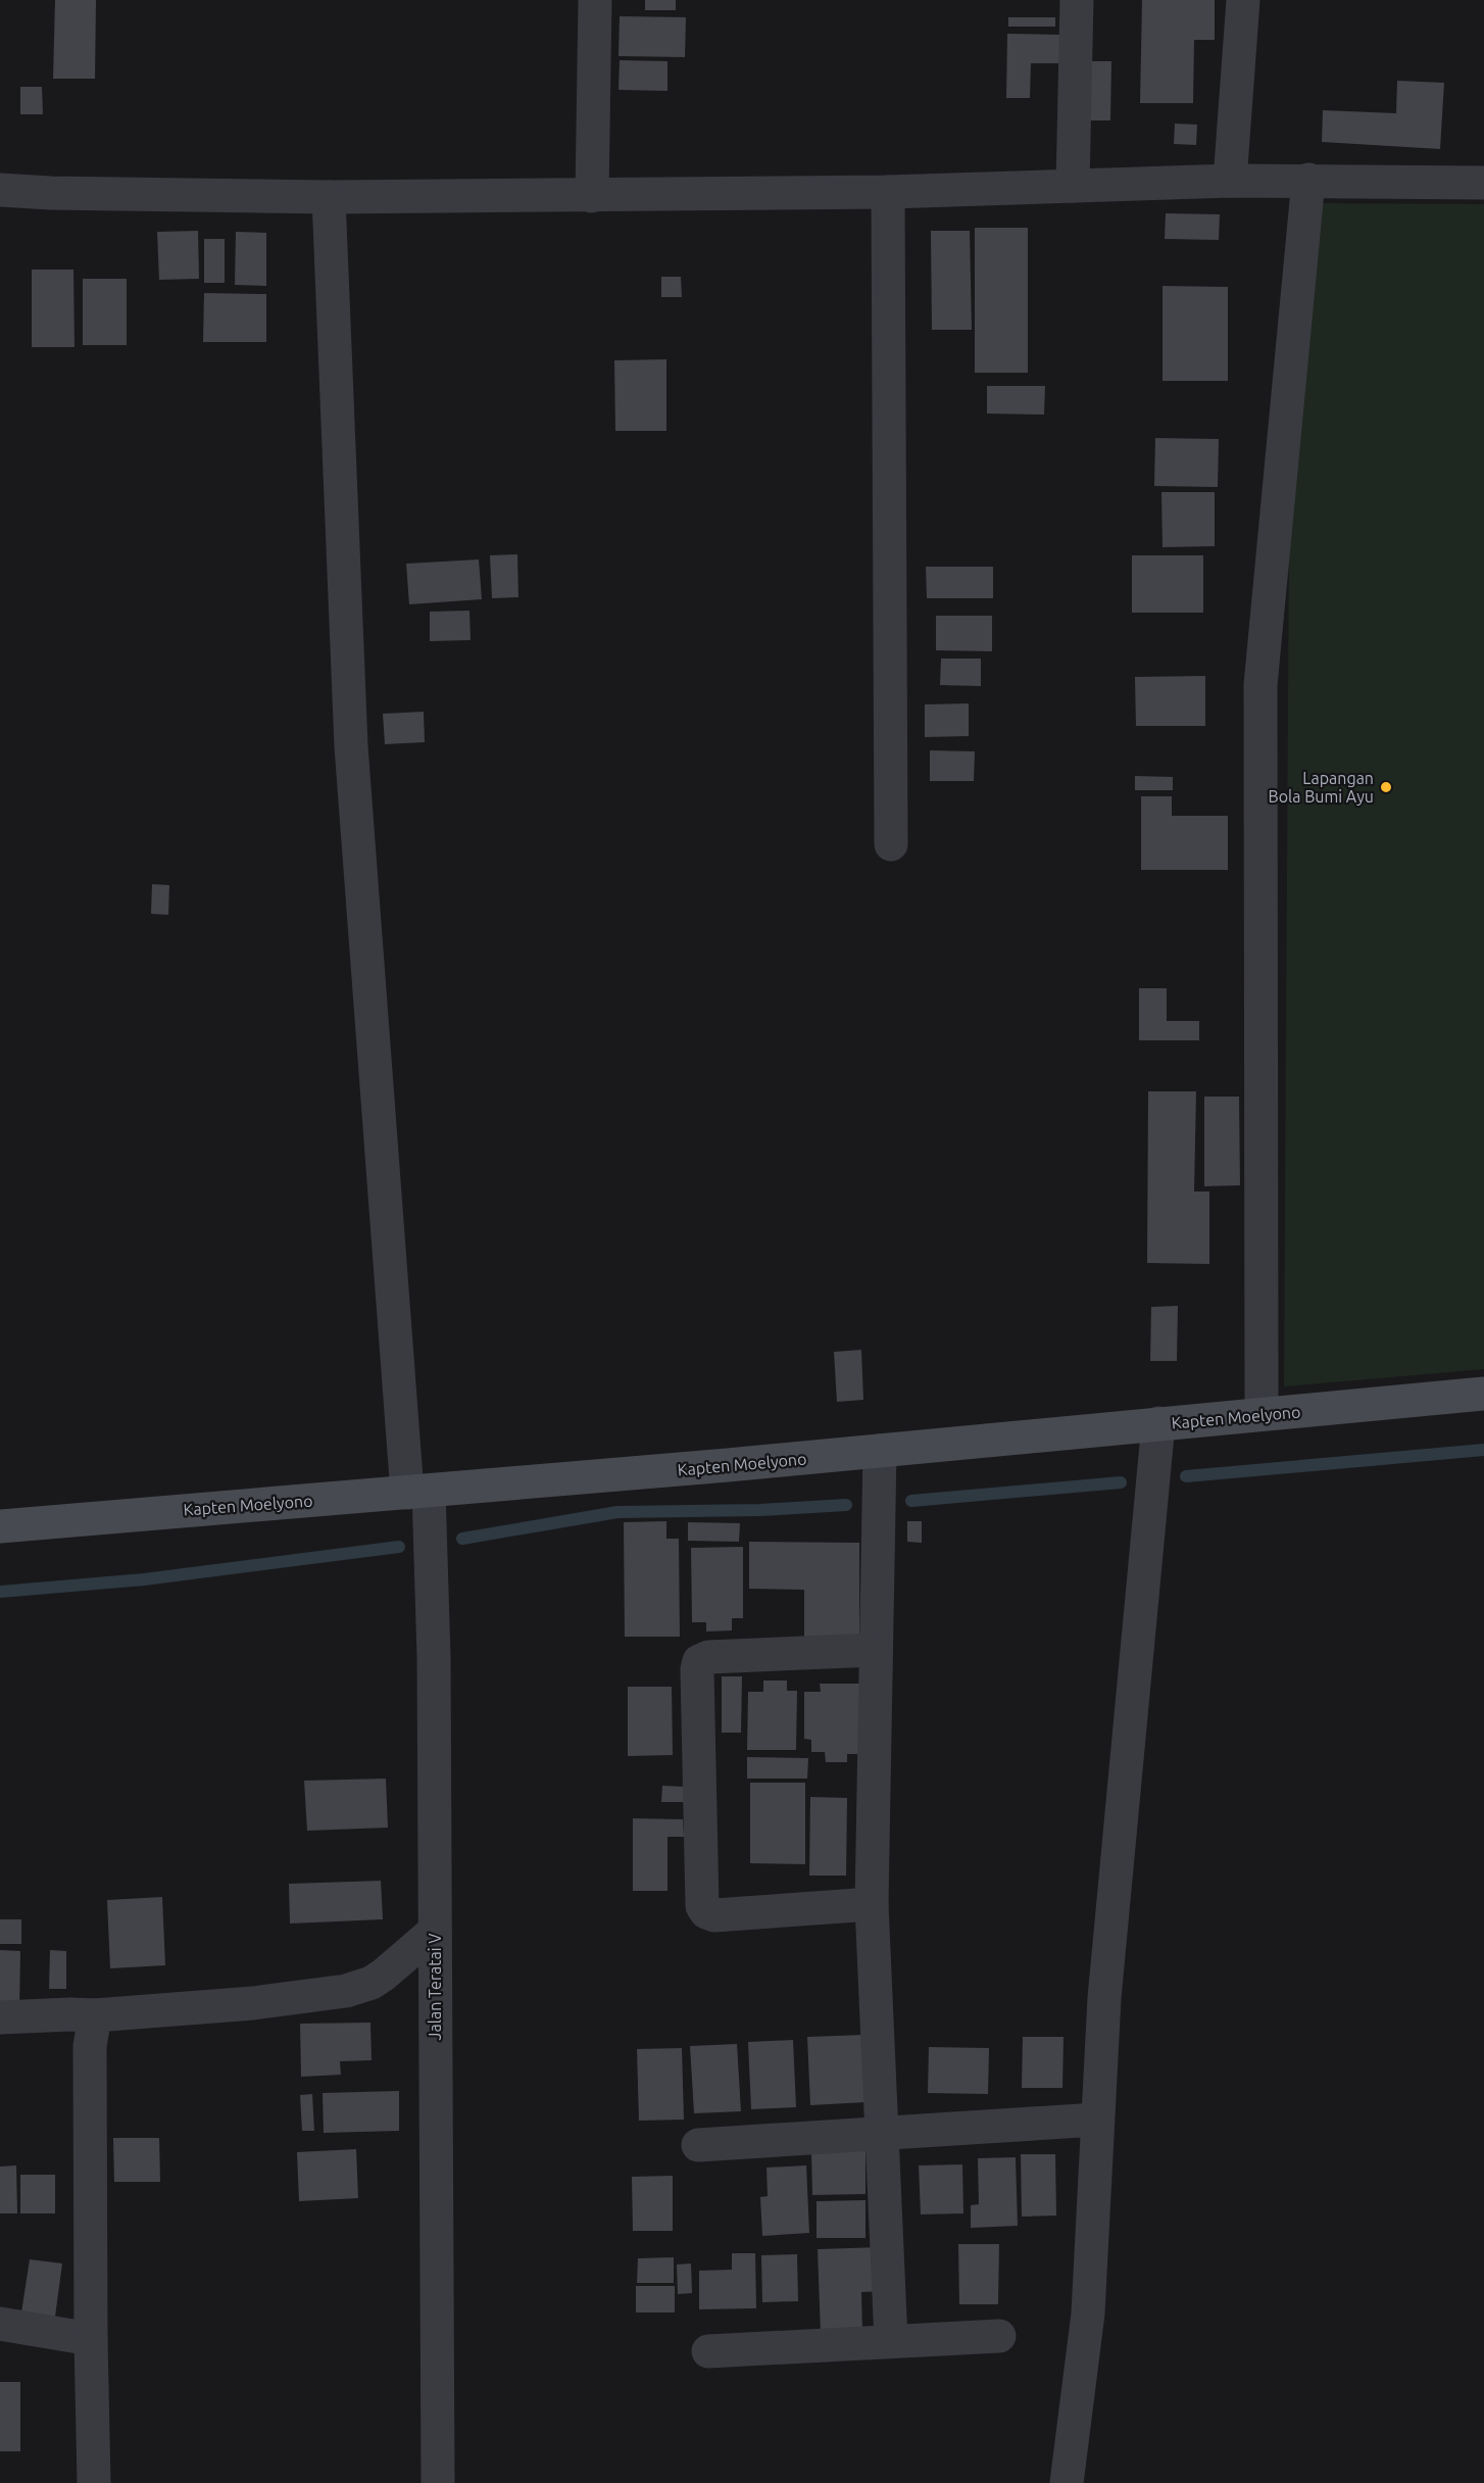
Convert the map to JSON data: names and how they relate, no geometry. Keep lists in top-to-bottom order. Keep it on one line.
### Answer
{"streets":{"street":["Kapten Moelyono","Jalan Teratai V"]},"crossings":[["Kapten Moelyono","Jalan Teratai V"]],"places":["Lapangan Bola Bumi Ayu"]}
